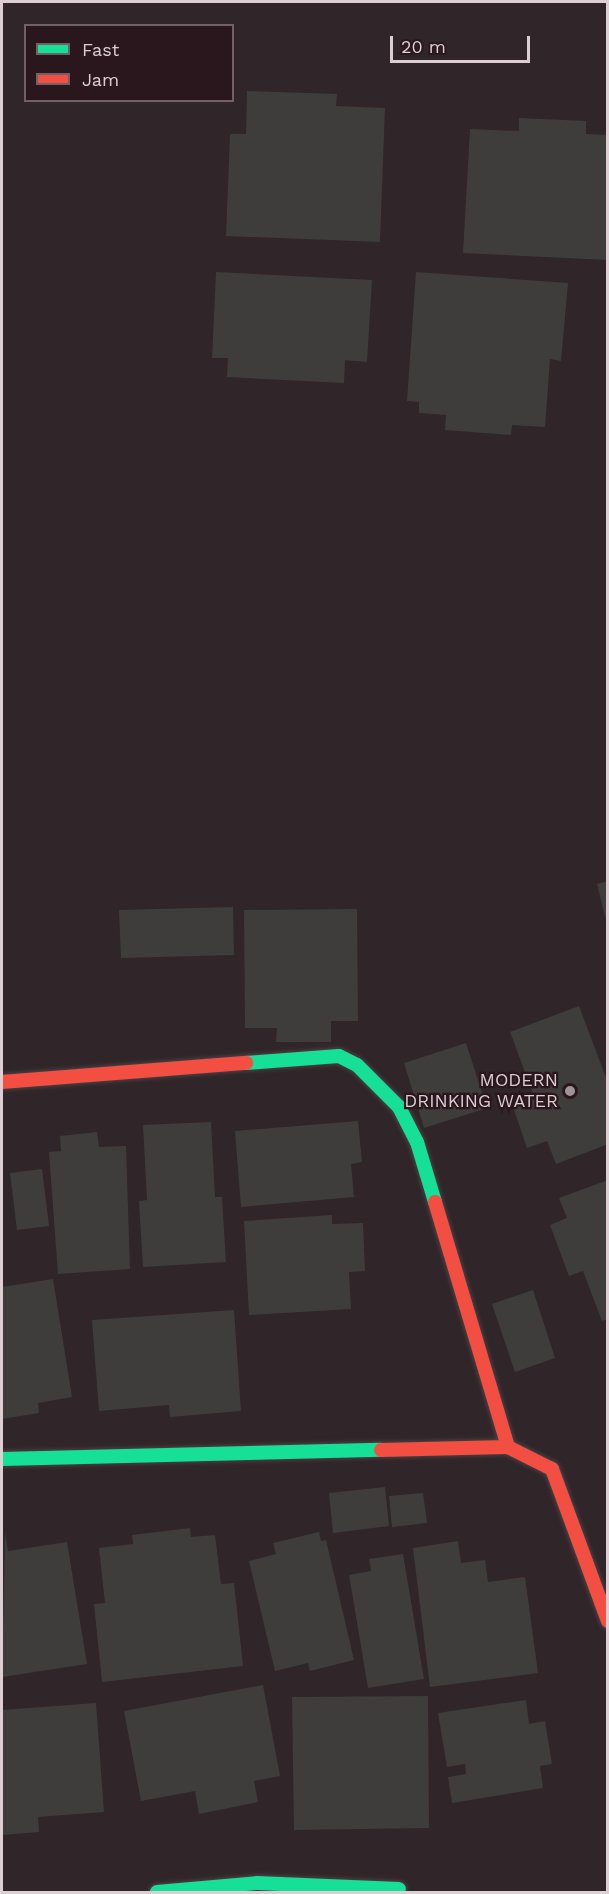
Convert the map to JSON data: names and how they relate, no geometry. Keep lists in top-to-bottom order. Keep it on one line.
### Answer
{"places":["MODERN DRINKING WATER"],"legend":["Fast","Jam"],"scale_bar":"20 m"}
